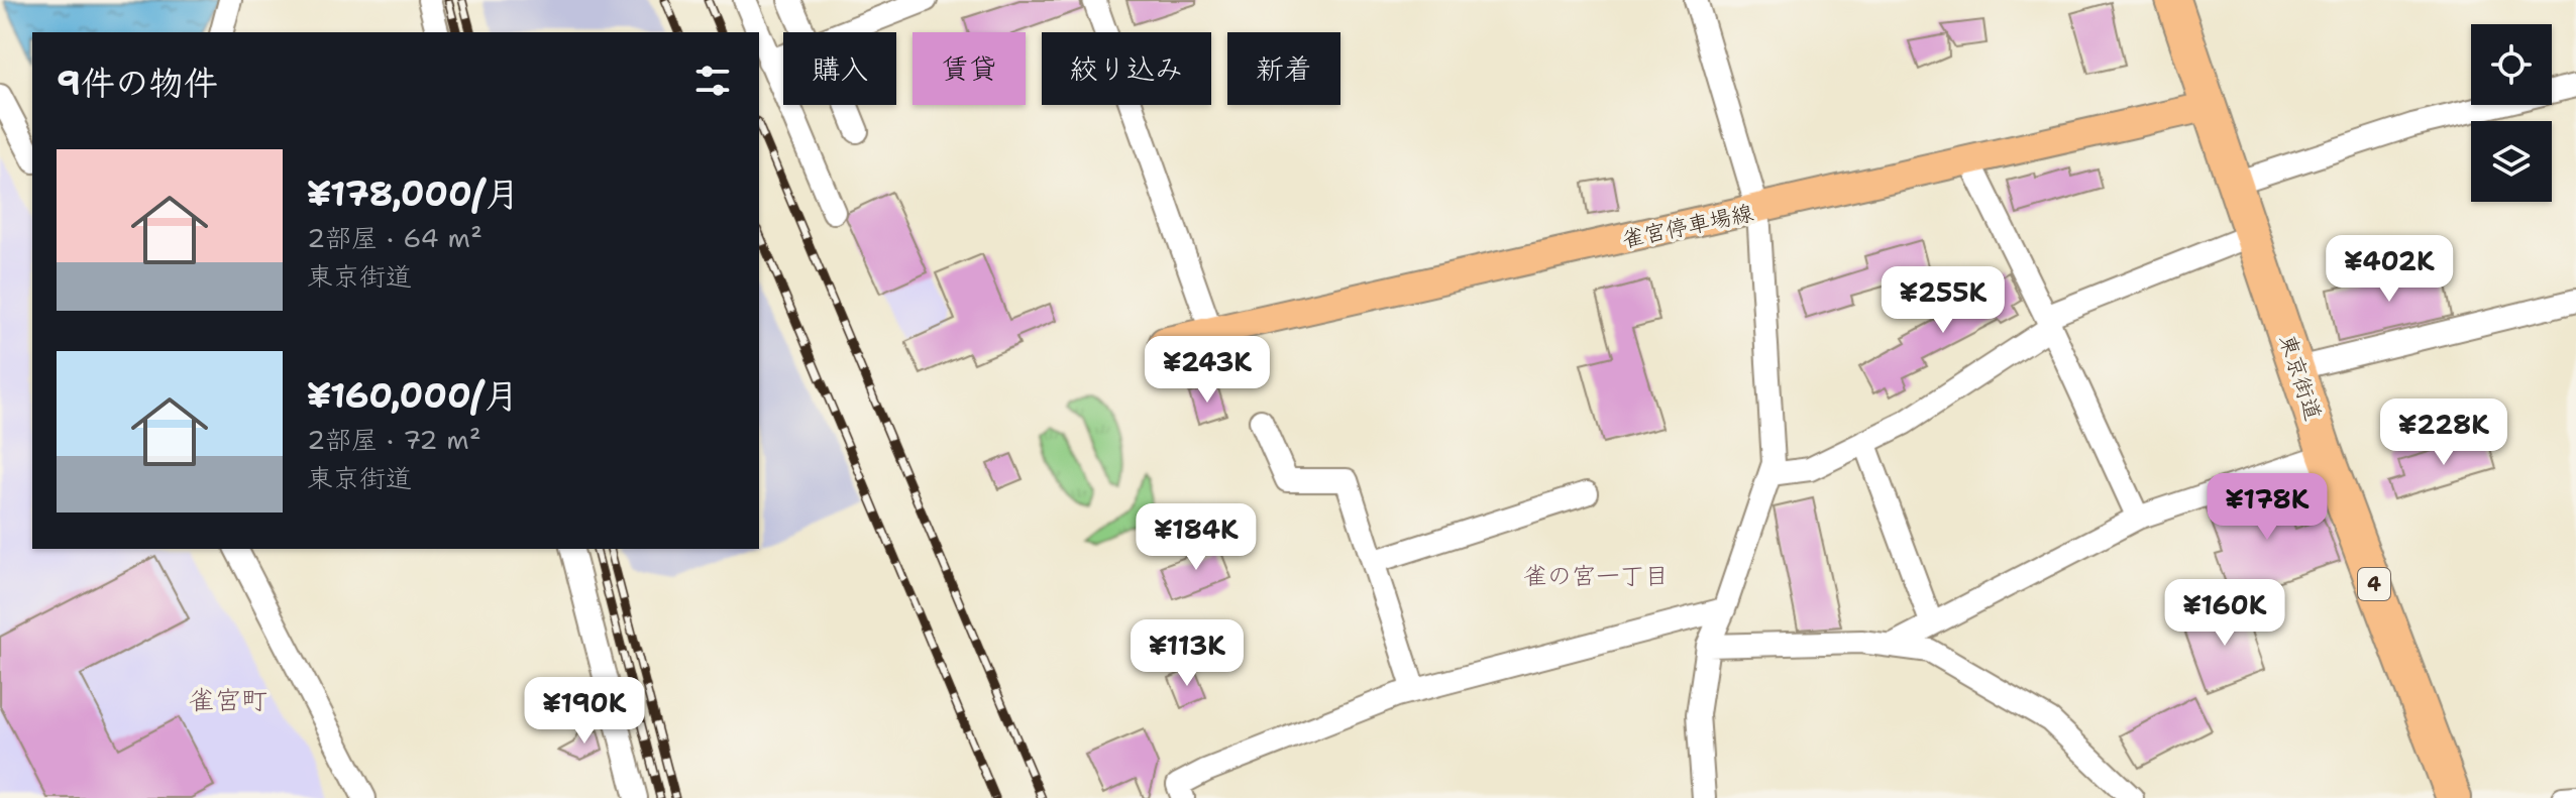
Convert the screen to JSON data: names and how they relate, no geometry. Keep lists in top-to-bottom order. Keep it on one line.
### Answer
{"streets":{"highway":["東京街道","4"],"main road":["雀宮停車場線"]},"crossings":[["雀宮停車場線","東京街道"]],"districts":["雀の宮一丁目","雀宮町"],"page":{"chip":["購入","賃貸","絞り込み","新着"],"heading":"9件の物件","list":[{"name":"¥178,000/月","note":"2部屋 · 64 m² · 東京街道"},{"name":"¥160,000/月","note":"2部屋 · 72 m² · 東京街道"}],"price":["¥402K","¥255K","¥243K","¥228K","¥178K","¥184K","¥160K","¥113K","¥190K"]}}
